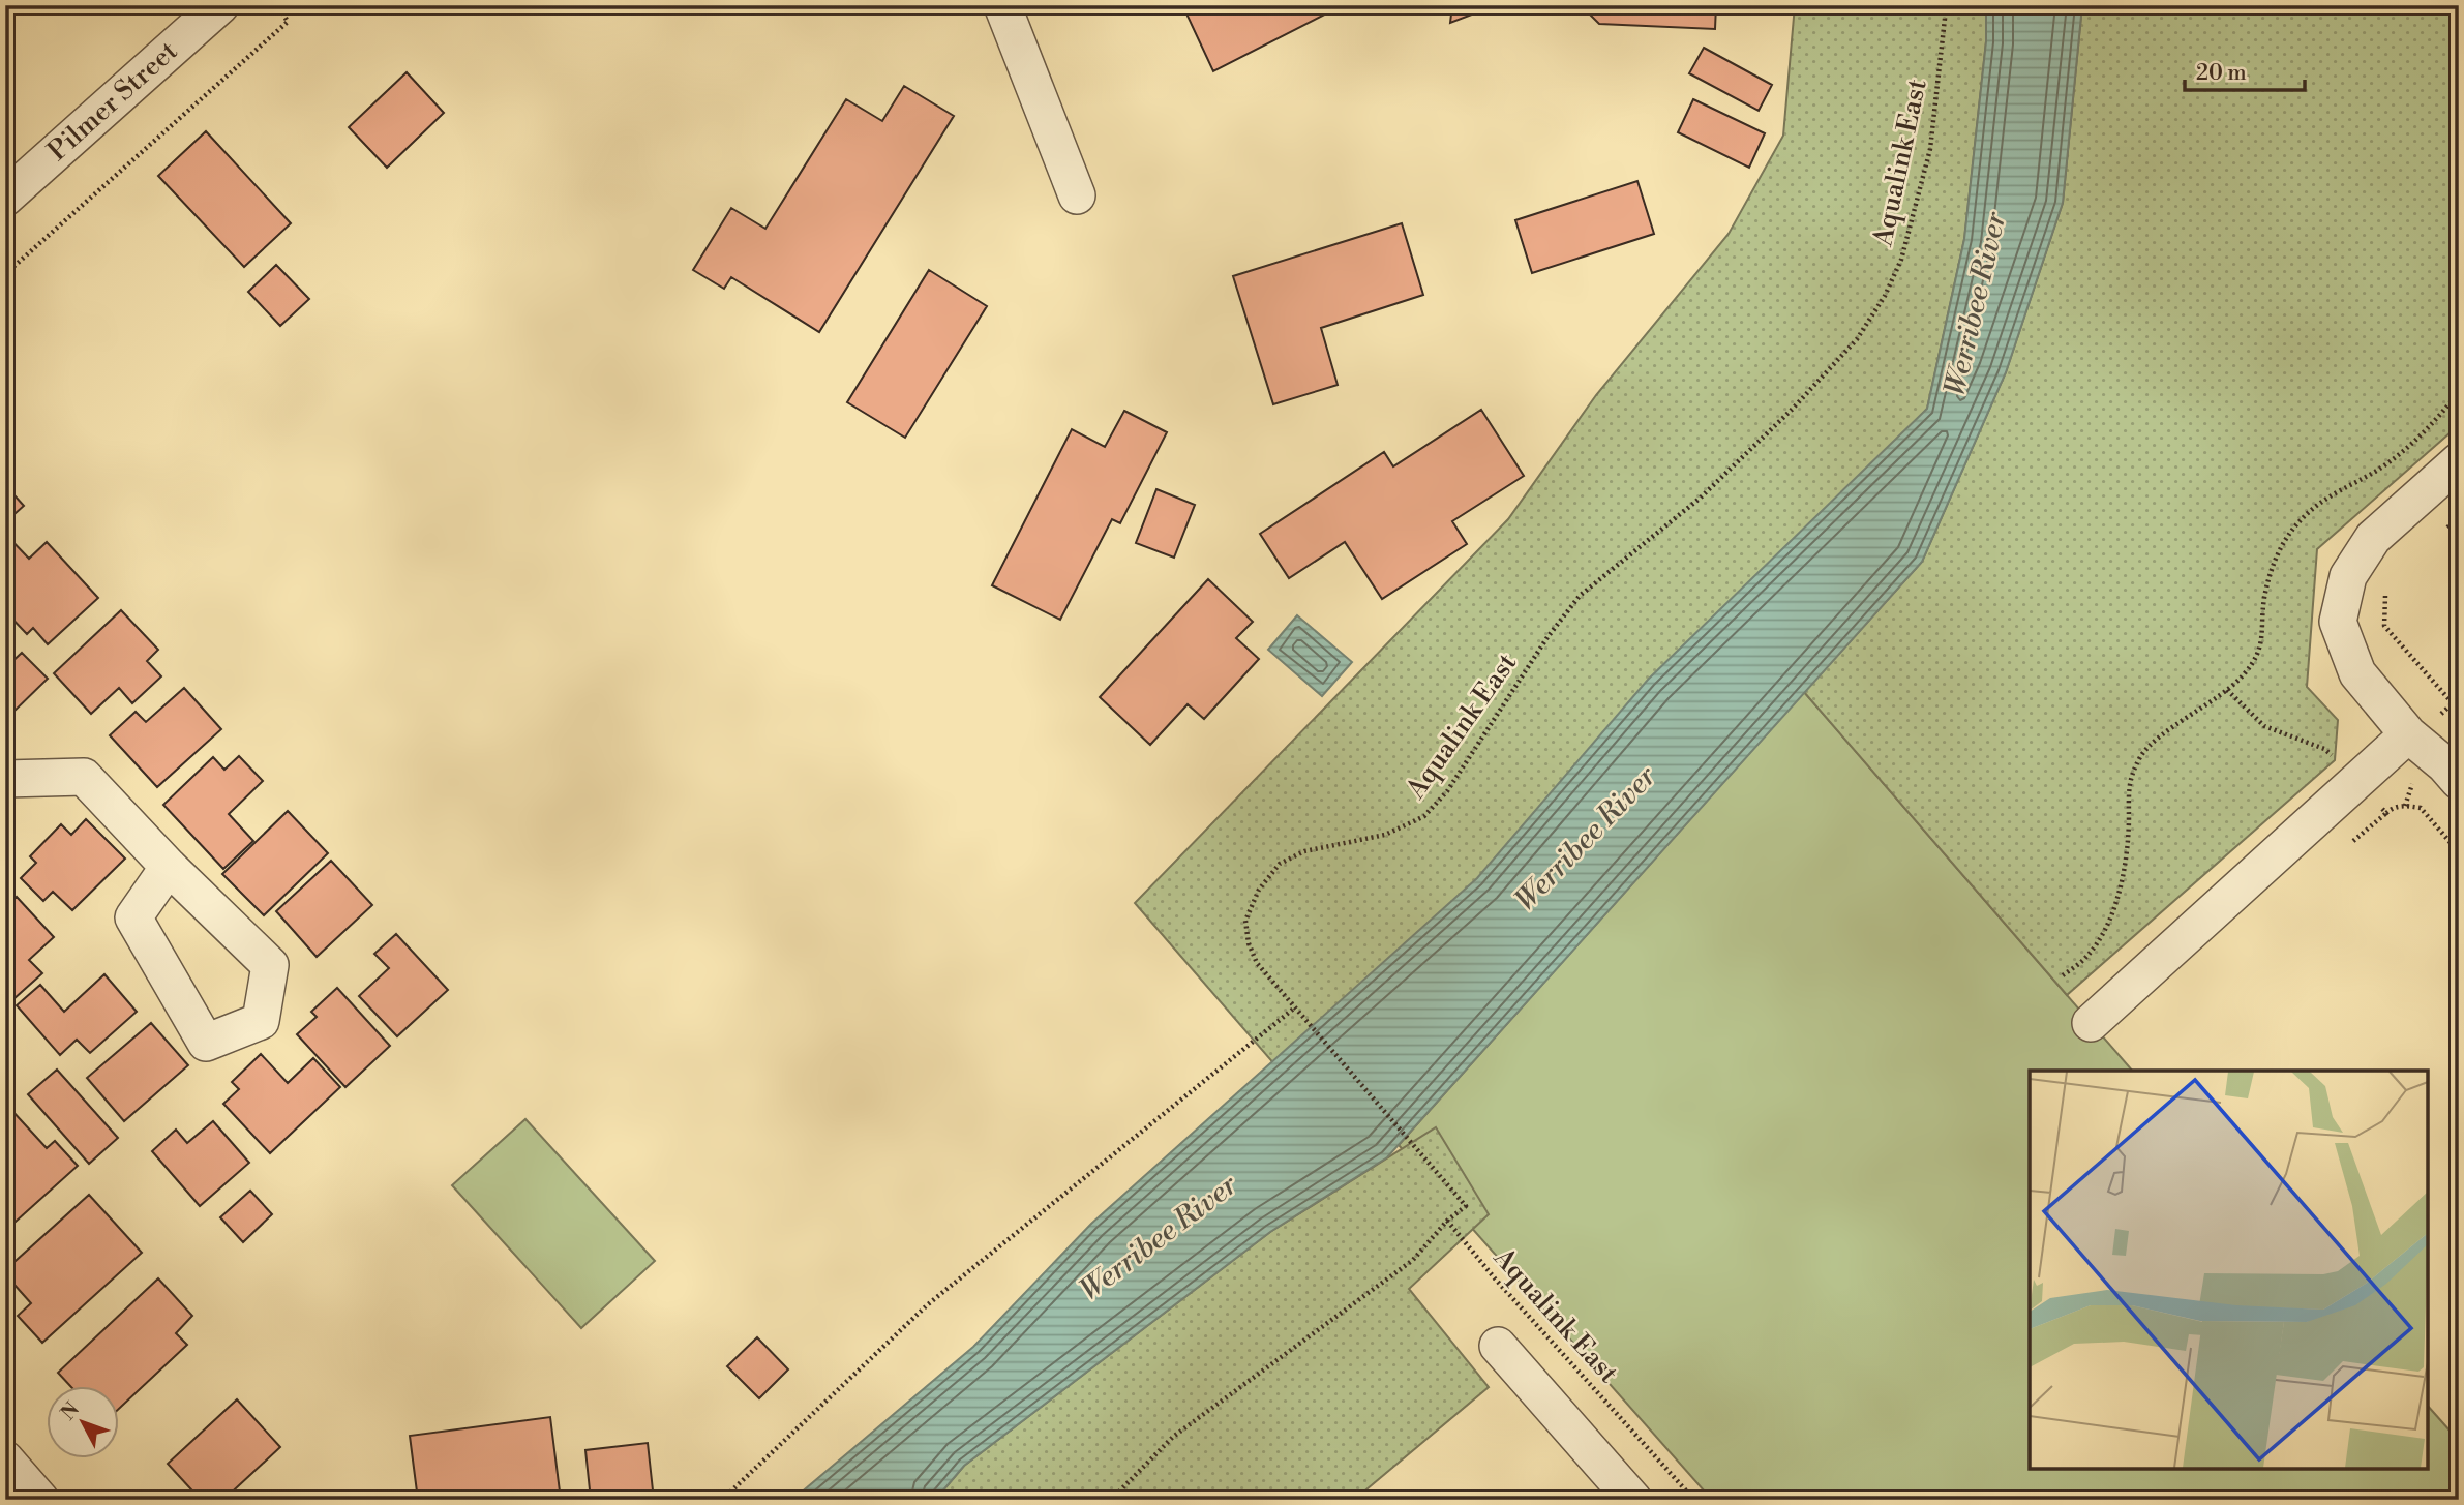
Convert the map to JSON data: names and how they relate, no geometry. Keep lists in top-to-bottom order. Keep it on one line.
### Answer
{"streets":{"street":["Pilmer Street"],"path":["Aqualink East"]},"water":["Werribee River"],"scale_bar":"20 m","north":"top left"}
